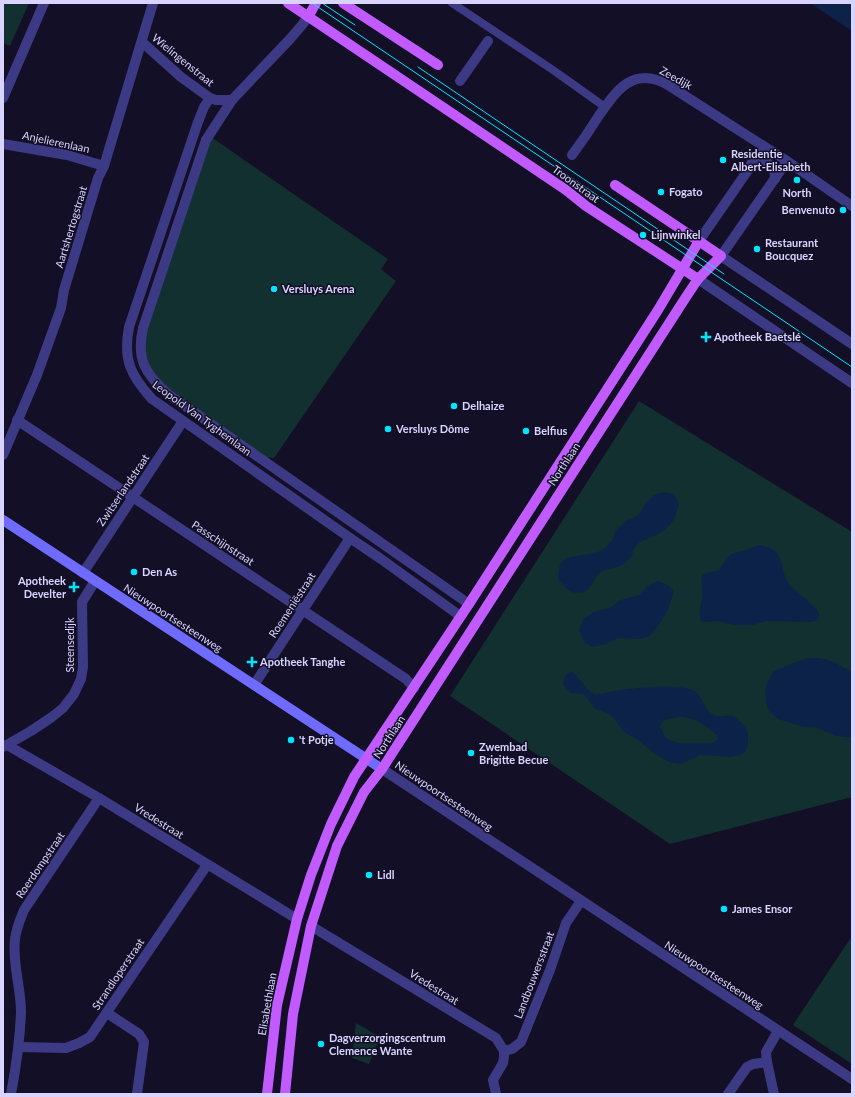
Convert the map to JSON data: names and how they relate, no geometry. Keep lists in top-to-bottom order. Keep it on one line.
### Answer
{"streets":{"main road":["Troonstraat","Northlaan","Nieuwpoortsesteenweg","Elisabethlaan"],"street":["Wielingenstraat","Zeedijk","Anjelierenlaan","Aartshertogstraat","Leopold Van Tyghemlaan","Zwitserlandstraat","Passchijnstraat","Roemeniëstraat","Steensedijk","Vredestraat","Roerdompstraat","Strandloperstraat","Landbouwersstraat"]},"crossings":[["Wielingenstraat","Aartshertogstraat"],["Wielingenstraat","Leopold Van Tyghemlaan"],["Zeedijk","Northlaan"],["Anjelierenlaan","Aartshertogstraat"],["Troonstraat","Leopold Van Tyghemlaan"],["Troonstraat","Northlaan"],["Aartshertogstraat","Passchijnstraat"],["Leopold Van Tyghemlaan","Northlaan"],["Leopold Van Tyghemlaan","Zwitserlandstraat"],["Leopold Van Tyghemlaan","Roemeniëstraat"],["Northlaan","Passchijnstraat"],["Northlaan","Nieuwpoortsesteenweg"],["Northlaan","Elisabethlaan"],["Zwitserlandstraat","Passchijnstraat"],["Zwitserlandstraat","Nieuwpoortsesteenweg"],["Passchijnstraat","Roemeniëstraat"],["Roemeniëstraat","Nieuwpoortsesteenweg"],["Nieuwpoortsesteenweg","Steensedijk"],["Nieuwpoortsesteenweg","Landbouwersstraat"],["Nieuwpoortsesteenweg","Elisabethlaan"],["Steensedijk","Vredestraat"],["Vredestraat","Roerdompstraat"],["Vredestraat","Strandloperstraat"],["Vredestraat","Landbouwersstraat"],["Vredestraat","Elisabethlaan"],["Roerdompstraat","Strandloperstraat"]],"places":{"other":["Residentie Albert-Elisabeth","North","Fogato","Benvenuto","Lijnwinkel","Restaurant Boucquez","Versluys Arena","Delhaize","Versluys Dôme","Belfius","Den As","'t Potje","Zwembad Brigitte Becue","Lidl","James Ensor","Dagverzorgingscentrum Clemence Wante"],"health":["Apotheek Baetslé","Apotheek Develter","Apotheek Tanghe"]}}
